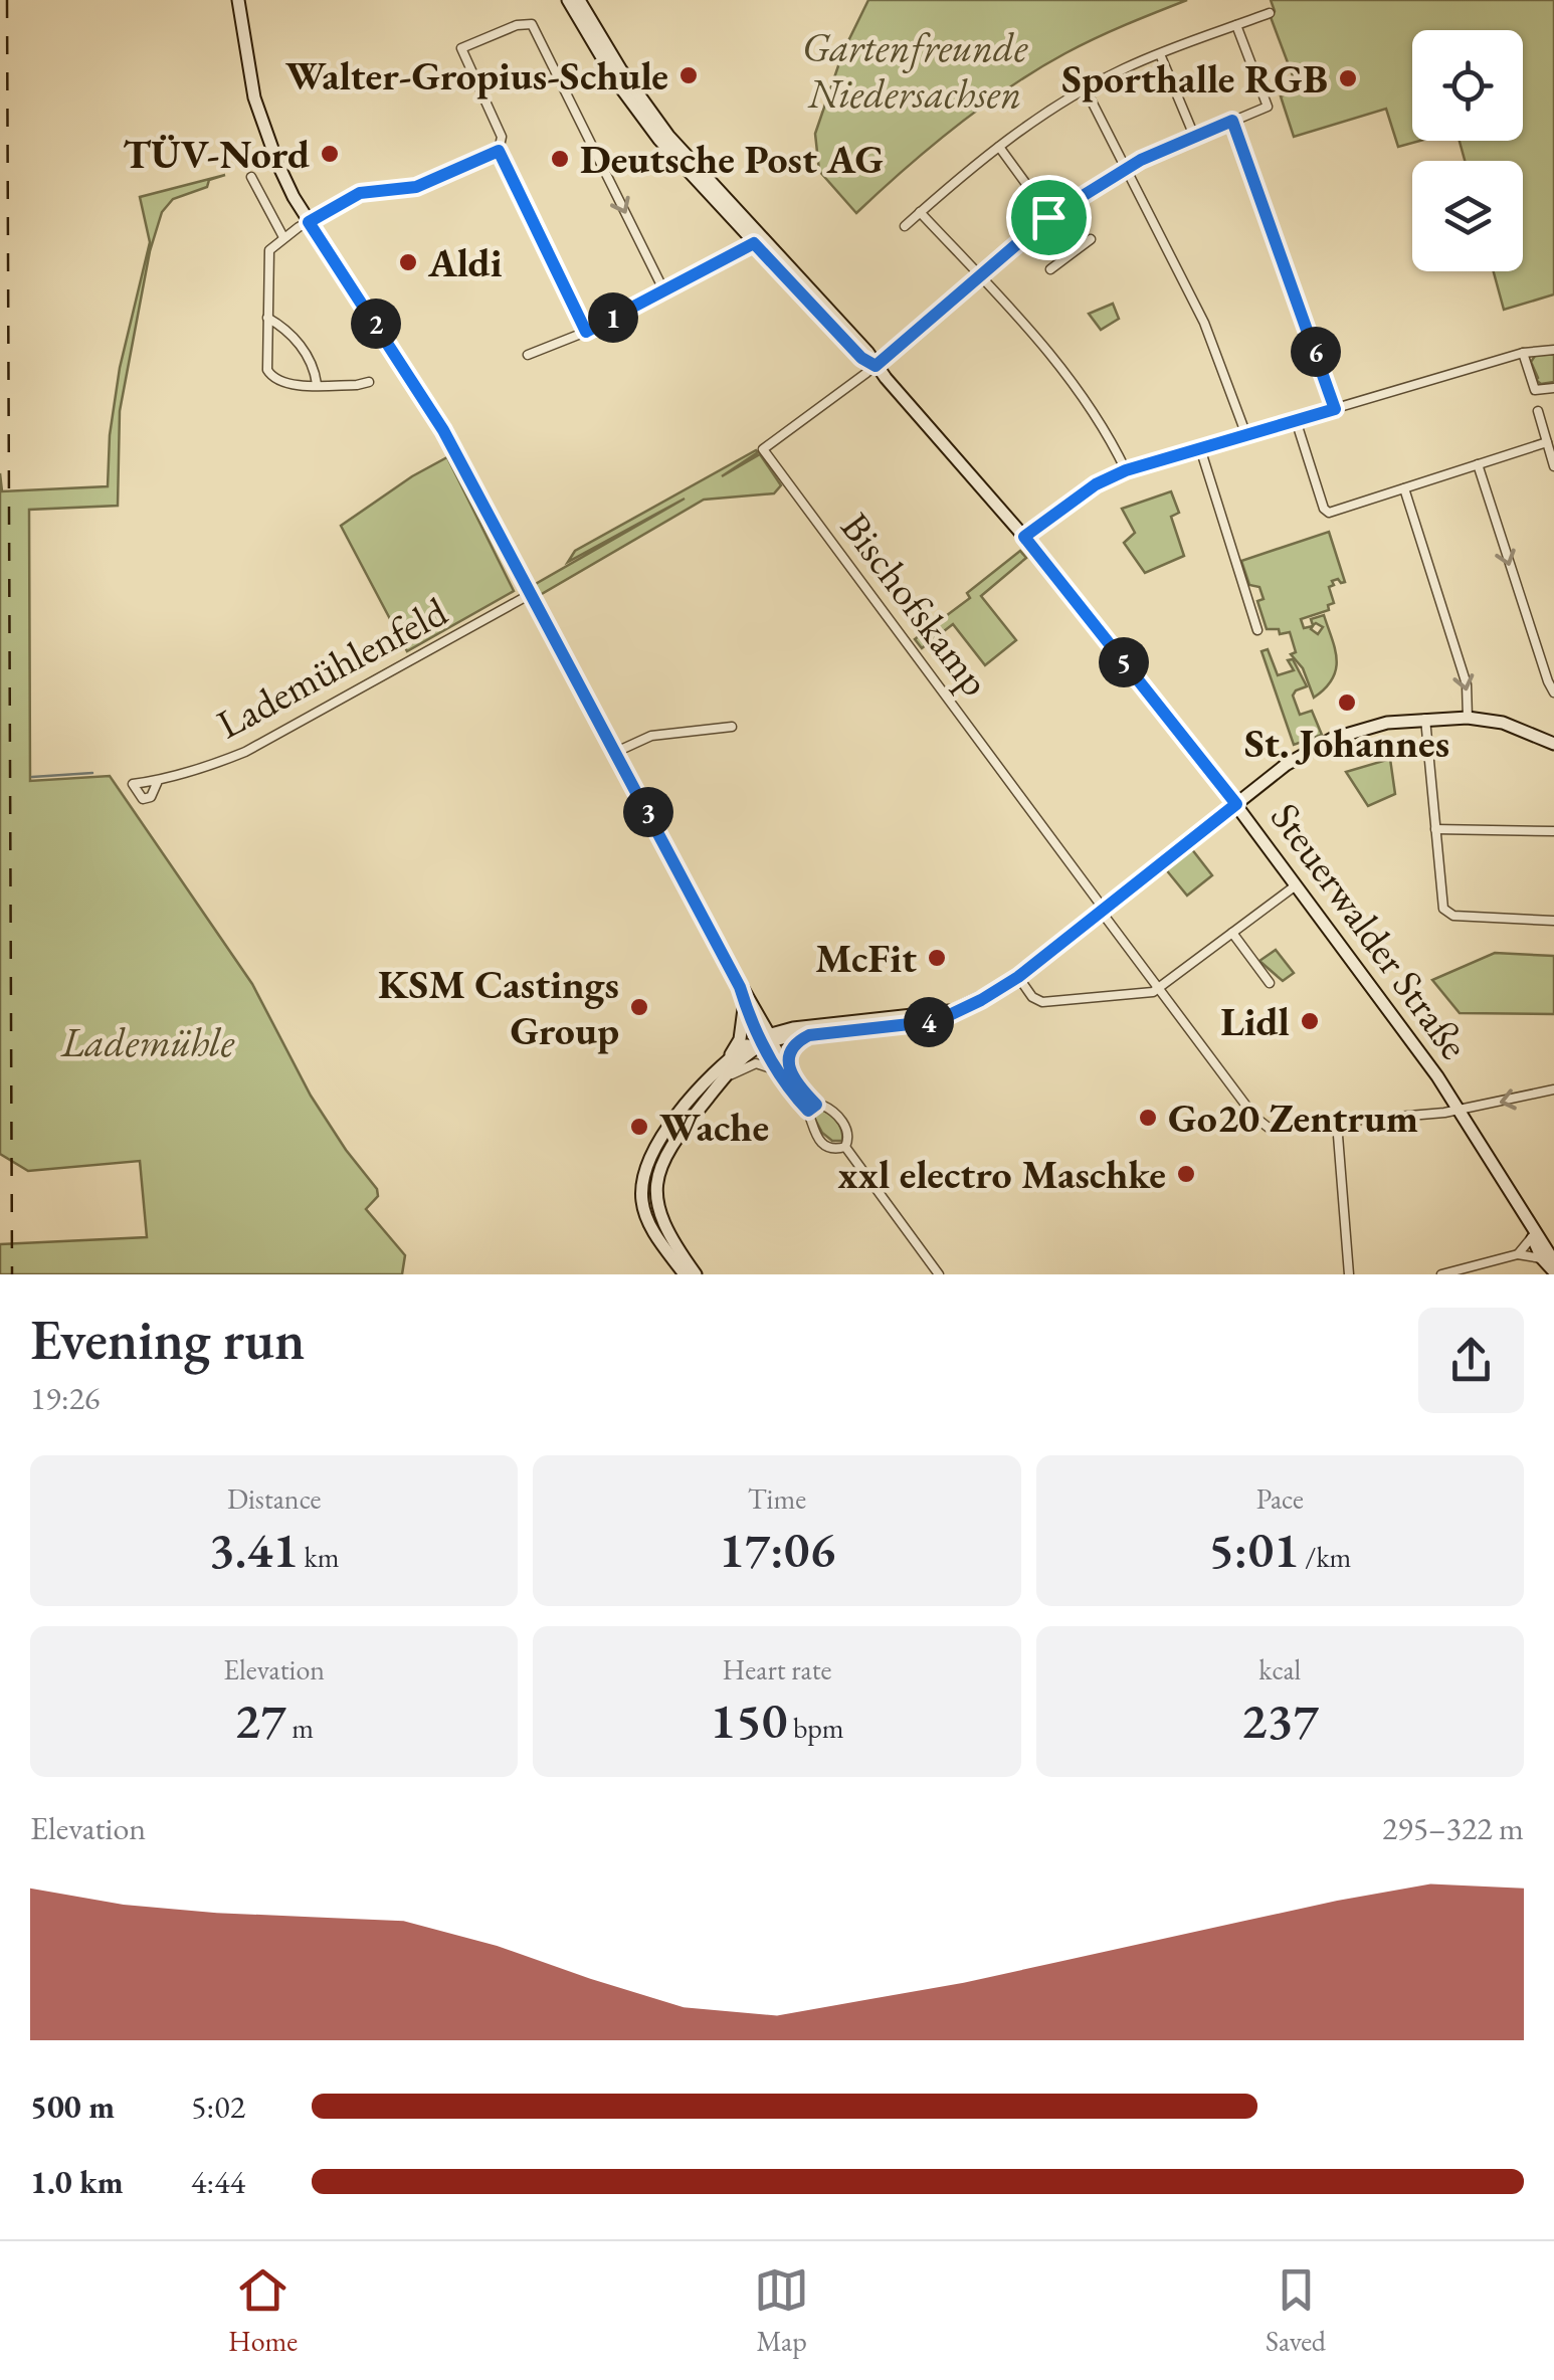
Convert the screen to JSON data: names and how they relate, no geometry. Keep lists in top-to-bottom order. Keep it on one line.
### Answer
{"streets":{"street":["Bischofskamp","Lademühlenfeld","Steuerwalder Straße"]},"crossings":[["Bischofskamp","Steuerwalder Straße"]],"parks":["Gartenfreunde Niedersachsen","Lademühle"],"places":["Walter-Gropius-Schule","Sporthalle RGB","TÜV-Nord","Deutsche Post AG","Aldi","St. Johannes","McFit","KSM Castings Group","Lidl","Go20 Zentrum","Wache","xxl electro Maschke"],"page":{"pins":["1","2","6","5","3","4"],"heading":["Evening run","19:26"],"stats":[["Distance","3.41 km"],["Time","17:06"],["Pace","5:01 /km"],["Elevation","27 m"],["Heart rate","150 bpm"],["kcal","237"]],"chart":["Elevation","295–322 m"],"list":[{"name":"500 m","note":"5:02"},{"name":"1.0 km","note":"4:44"}],"tabs":["Home","Map","Saved"]}}
